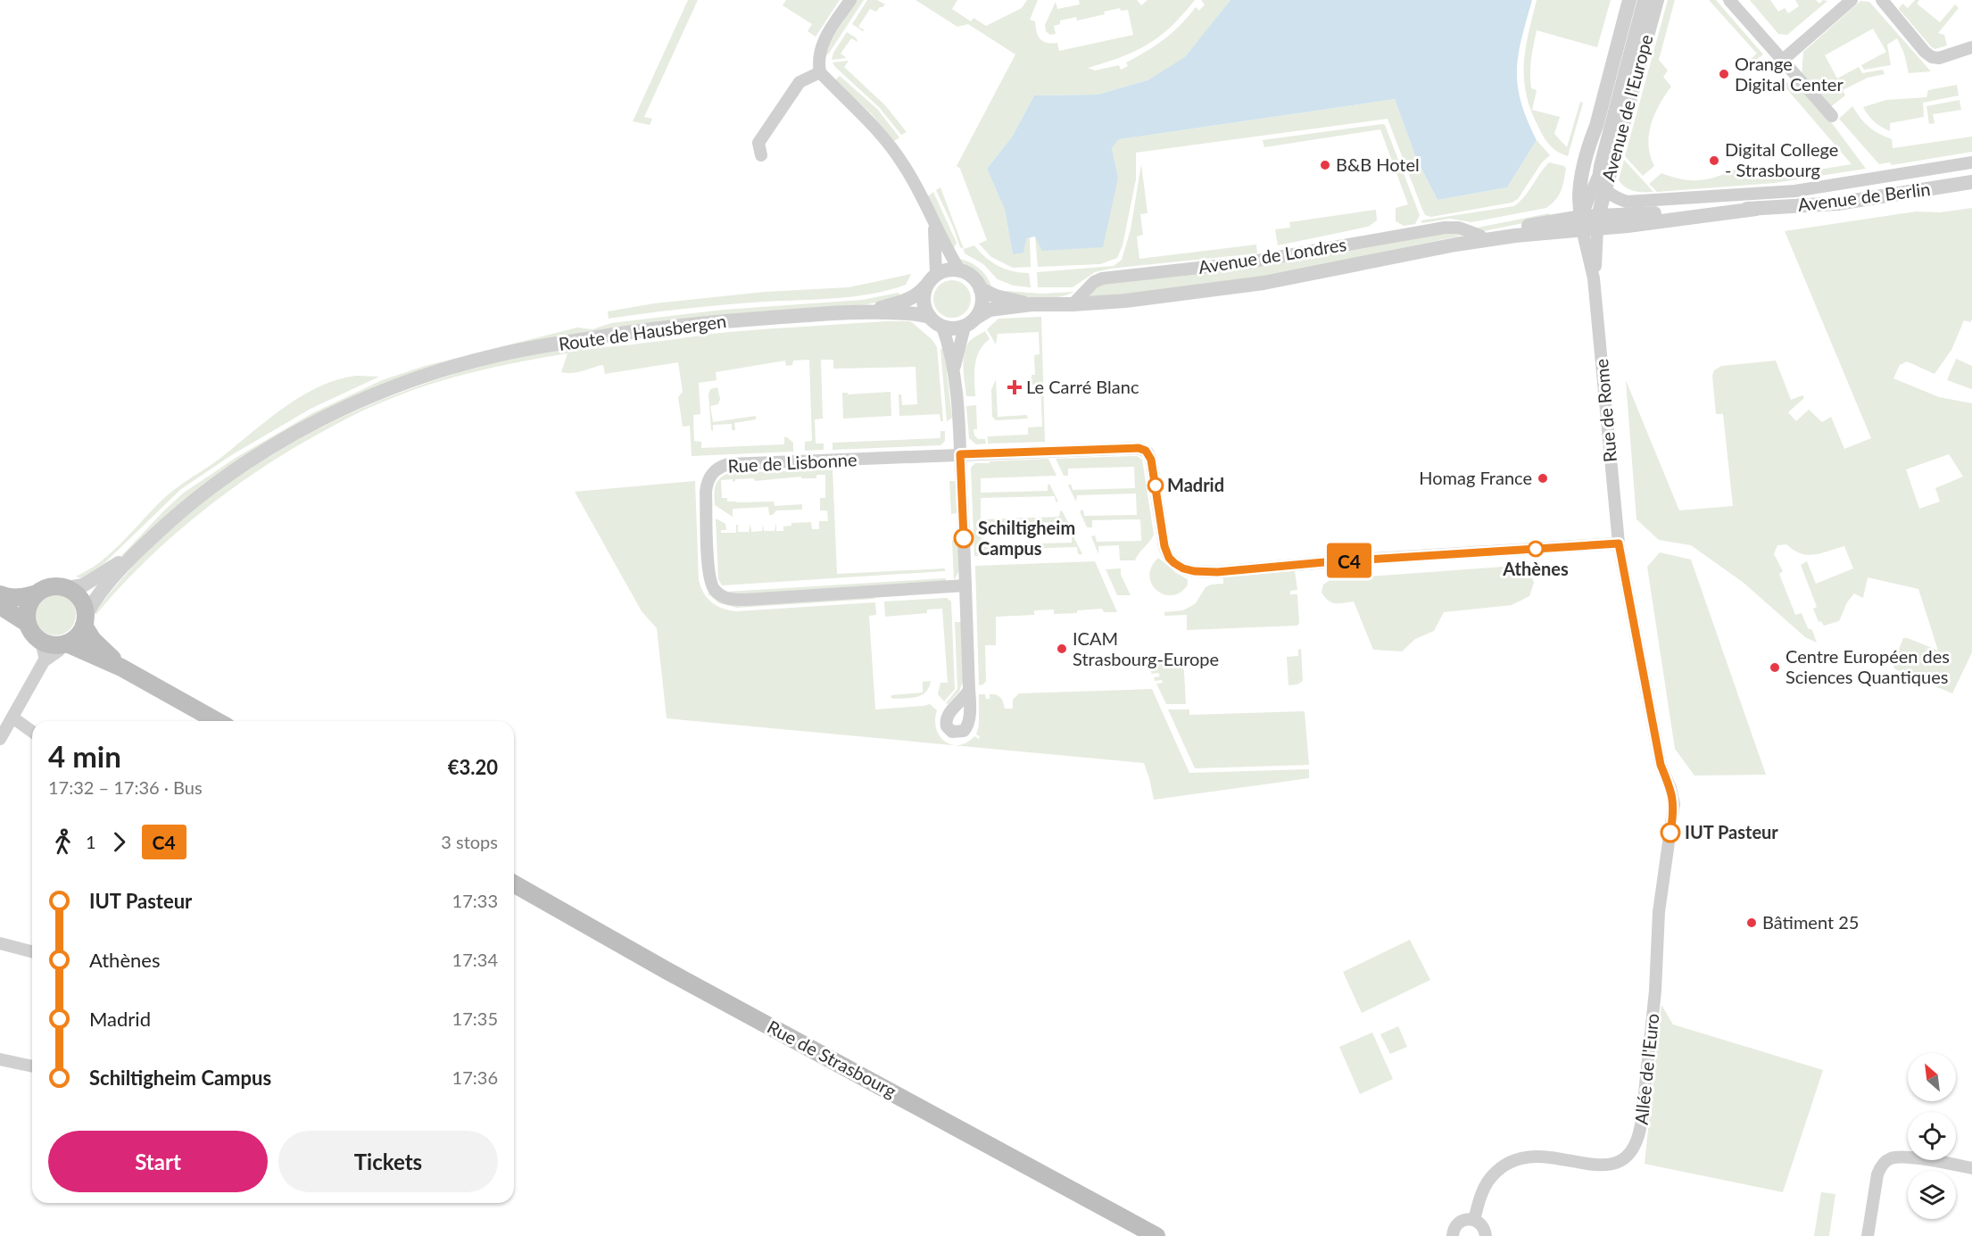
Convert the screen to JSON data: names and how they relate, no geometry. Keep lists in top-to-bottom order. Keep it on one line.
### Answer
{"streets":{"main road":["Rue de Strasbourg"],"street":["Avenue de l'Europe","Avenue de Berlin","Avenue de Londres","Route de Hausbergen","Rue de Rome","Rue de Lisbonne","Allée de l'Euro"]},"crossings":[["Avenue de l'Europe","Avenue de Berlin"],["Avenue de l'Europe","Avenue de Londres"],["Avenue de l'Europe","Rue de Rome"],["Avenue de Berlin","Avenue de Londres"],["Avenue de Berlin","Rue de Rome"],["Avenue de Londres","Route de Hausbergen"],["Avenue de Londres","Rue de Rome"],["Rue de Rome","Rue de Lisbonne"],["Rue de Rome","Allée de l'Euro"]],"places":{"other":["Orange Digital Center","Digital College - Strasbourg","B&B Hotel","Homag France","Madrid","Schiltigheim Campus","Athènes","ICAM Strasbourg-Europe","Centre Européen des Sciences Quantiques","IUT Pasteur","Bâtiment 25"],"health":["Le Carré Blanc"]},"lines":["bus line C4"],"north":"top left","page":{"on_map":"C4","heading":["4 min","17:32 – 17:36 · Bus","€3.20"],"legs":["1","C4","3 stops"],"list":[{"name":"IUT Pasteur","value":"17:33"},{"name":"Athènes","value":"17:34"},{"name":"Madrid","value":"17:35"},{"name":"Schiltigheim Campus","value":"17:36"}],"buttons":["Start","Tickets"]}}
